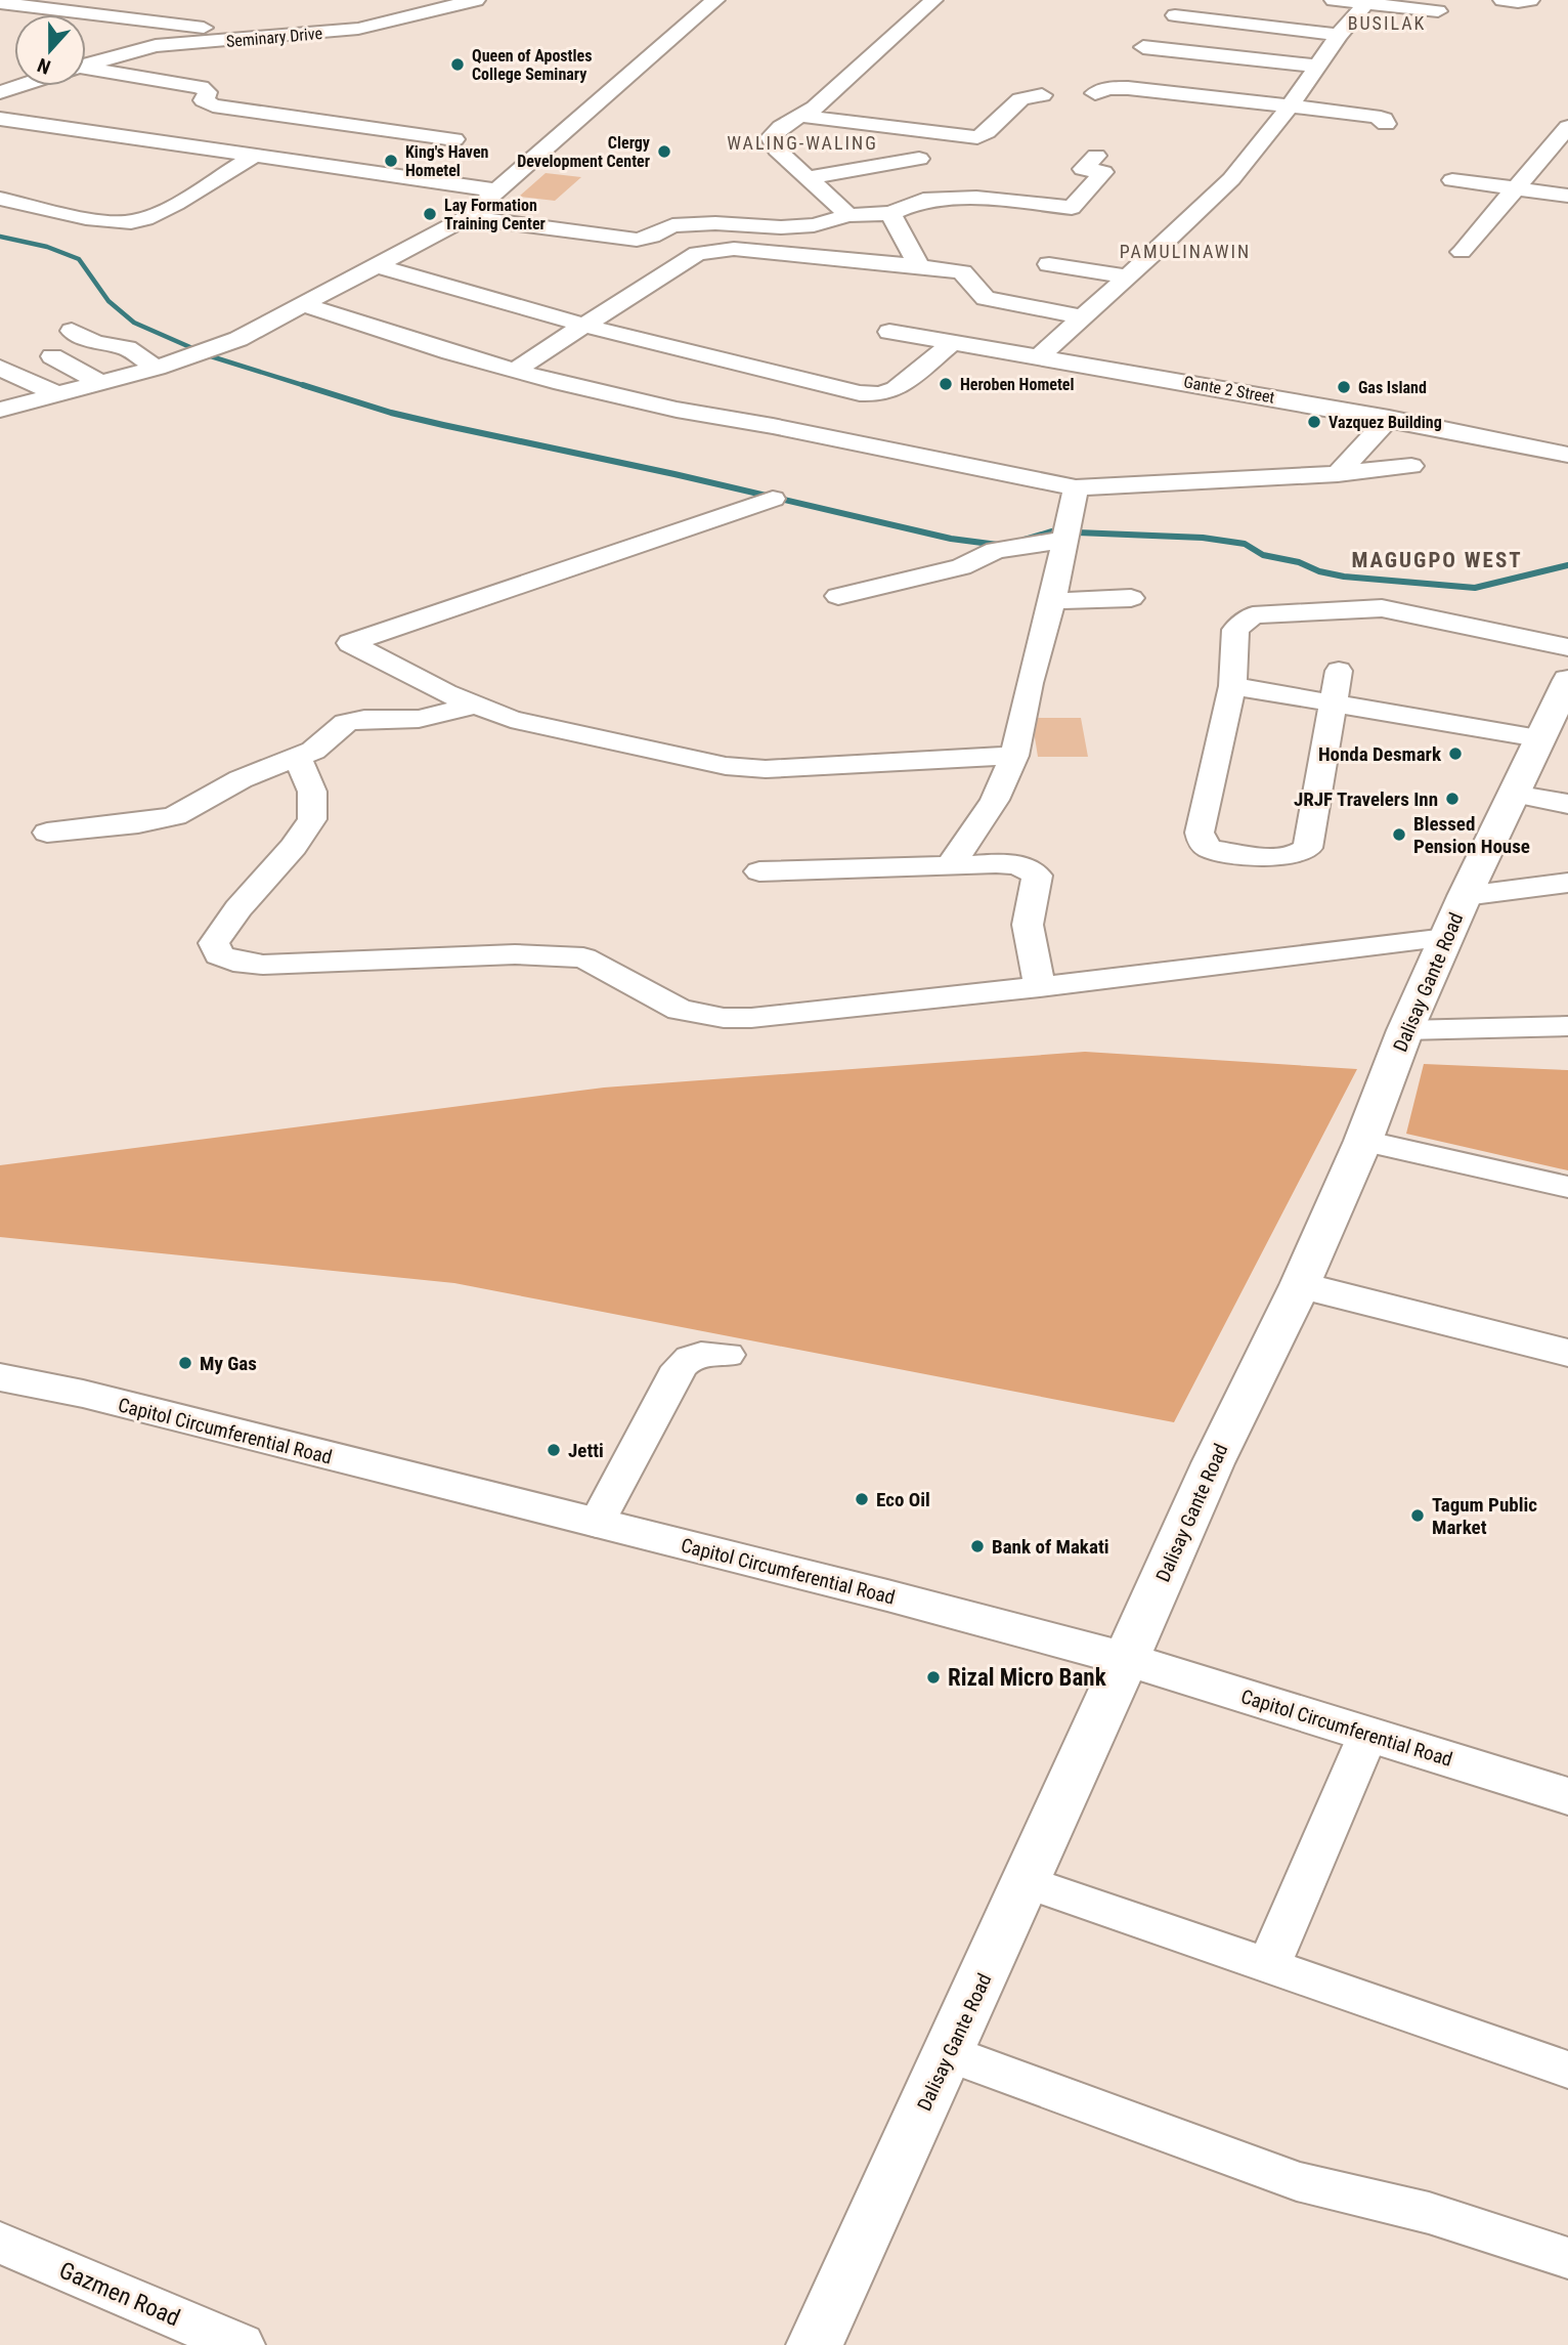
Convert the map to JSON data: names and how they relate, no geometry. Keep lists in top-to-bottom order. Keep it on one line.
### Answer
{"streets":{"main road":["Dalisay Gante Road","Capitol Circumferential Road"],"street":["Seminary Drive","Gante 2 Street","Gazmen Road"]},"crossings":[["Dalisay Gante Road","Capitol Circumferential Road"]],"districts":["BUSILAK","WALING-WALING","PAMULINAWIN","MAGUGPO WEST"],"places":["Queen of Apostles College Seminary","Clergy Development Center","King's Haven Hometel","Lay Formation Training Center","Heroben Hometel","Gas Island","Vazquez Building","Honda Desmark","JRJF Travelers Inn","Blessed Pension House","My Gas","Jetti","Eco Oil","Tagum Public Market","Bank of Makati","Rizal Micro Bank"],"north":"bottom"}
